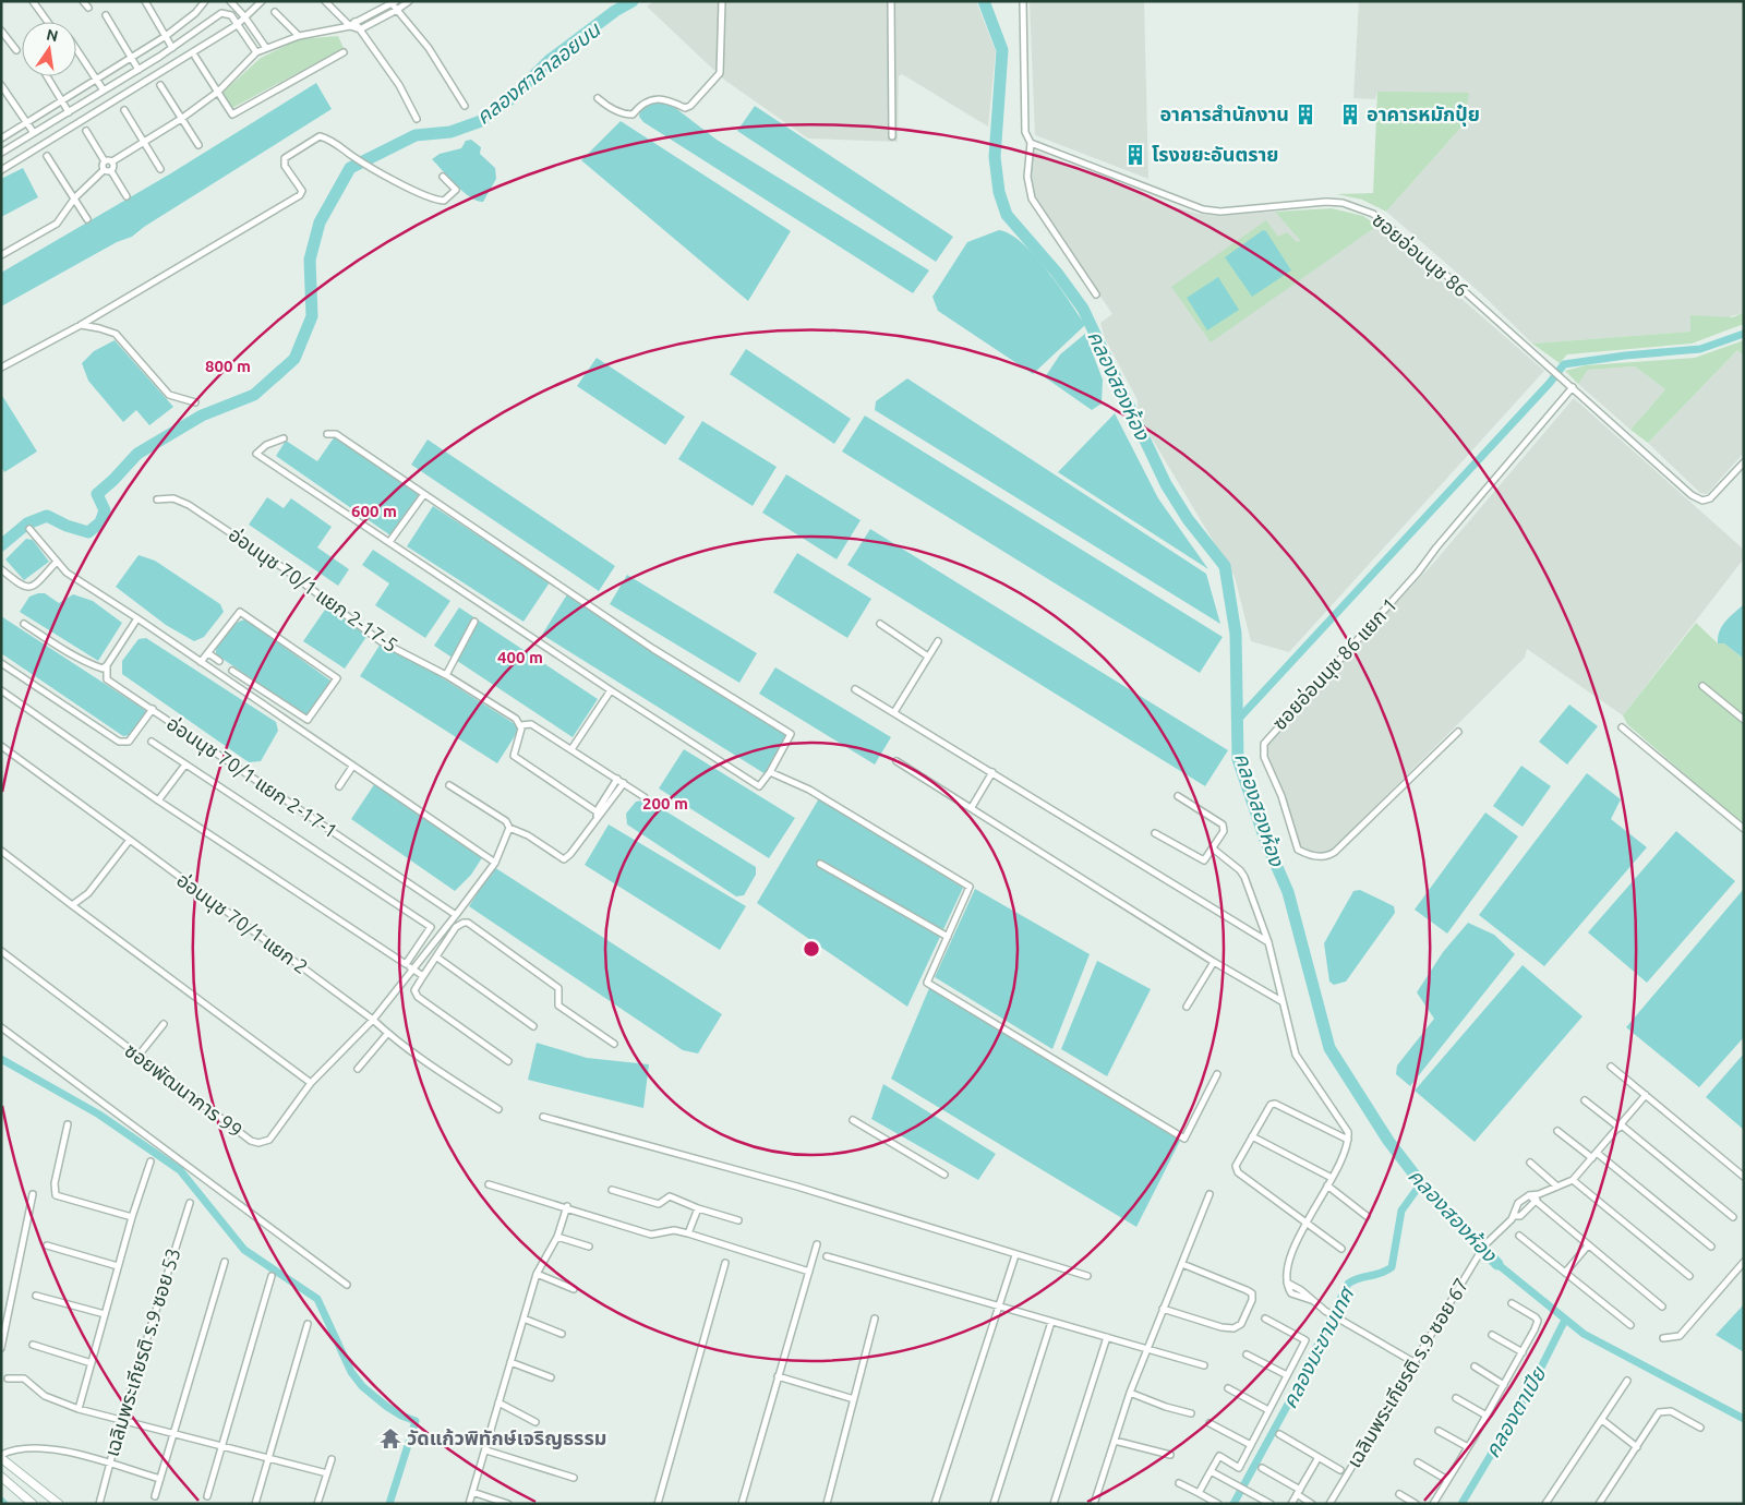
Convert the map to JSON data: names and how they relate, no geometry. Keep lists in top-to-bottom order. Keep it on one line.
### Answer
{"streets":{"street":["ซอยอ่อนนุช 86","อ่อนนุช 70/1 แยก 2-17-5","ซอยอ่อนนุช 86 แยก 1","อ่อนนุช 70/1 แยก 2-17-1","อ่อนนุช 70/1 แยก 2","ซอยพัฒนาการ 99","เฉลิมพระเกียรติ ร.9 ซอย 53","เฉลิมพระเกียรติ ร.9 ซอย 67"]},"crossings":[["ซอยอ่อนนุช 86","ซอยอ่อนนุช 86 แยก 1"],["อ่อนนุช 70/1 แยก 2-17-1","ซอยพัฒนาการ 99"],["อ่อนนุช 70/1 แยก 2","ซอยพัฒนาการ 99"]],"water":["คลองศาลาลอยบน","คลองสองห้อง","คลองมะขามเทศ","คลองตาเปีย"],"places":{"building":["อาคารสำนักงาน","อาคารหมักปุ๋ย","โรงขยะอันตราย"],"temple":["วัดแก้วพิทักษ์เจริญธรรม"]},"north":"top","rings":["800 m","600 m","400 m","200 m"]}
